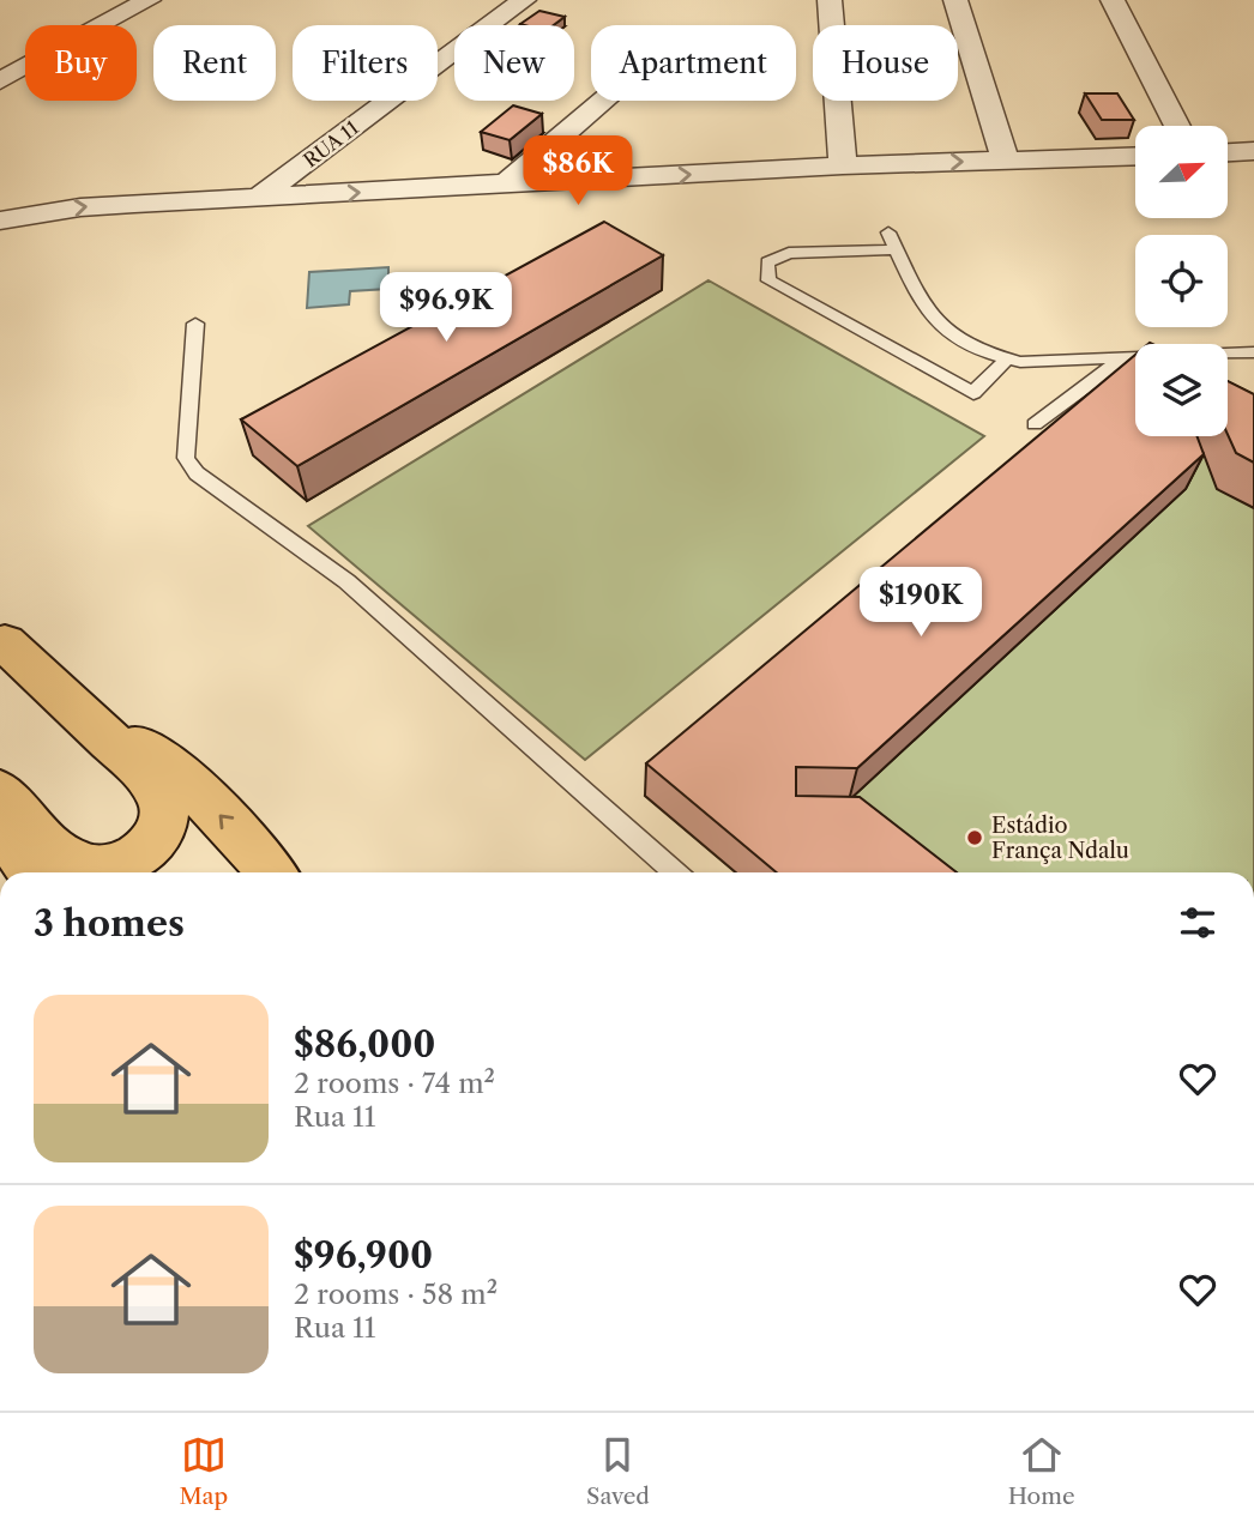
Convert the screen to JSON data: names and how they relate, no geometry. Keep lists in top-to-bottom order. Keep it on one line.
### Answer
{"streets":{"street":["RUA 11"]},"places":["Estádio França Ndalu"],"north":"top right","page":{"chip":["Buy","Rent","Filters","New","Apartment","House"],"price":["$86K","$96.9K","$190K"],"heading":"3 homes","list":[{"name":"$86,000","note":"2 rooms · 74 m² · Rua 11"},{"name":"$96,900","note":"2 rooms · 58 m² · Rua 11"}],"tabs":["Map","Saved","Home"]}}
